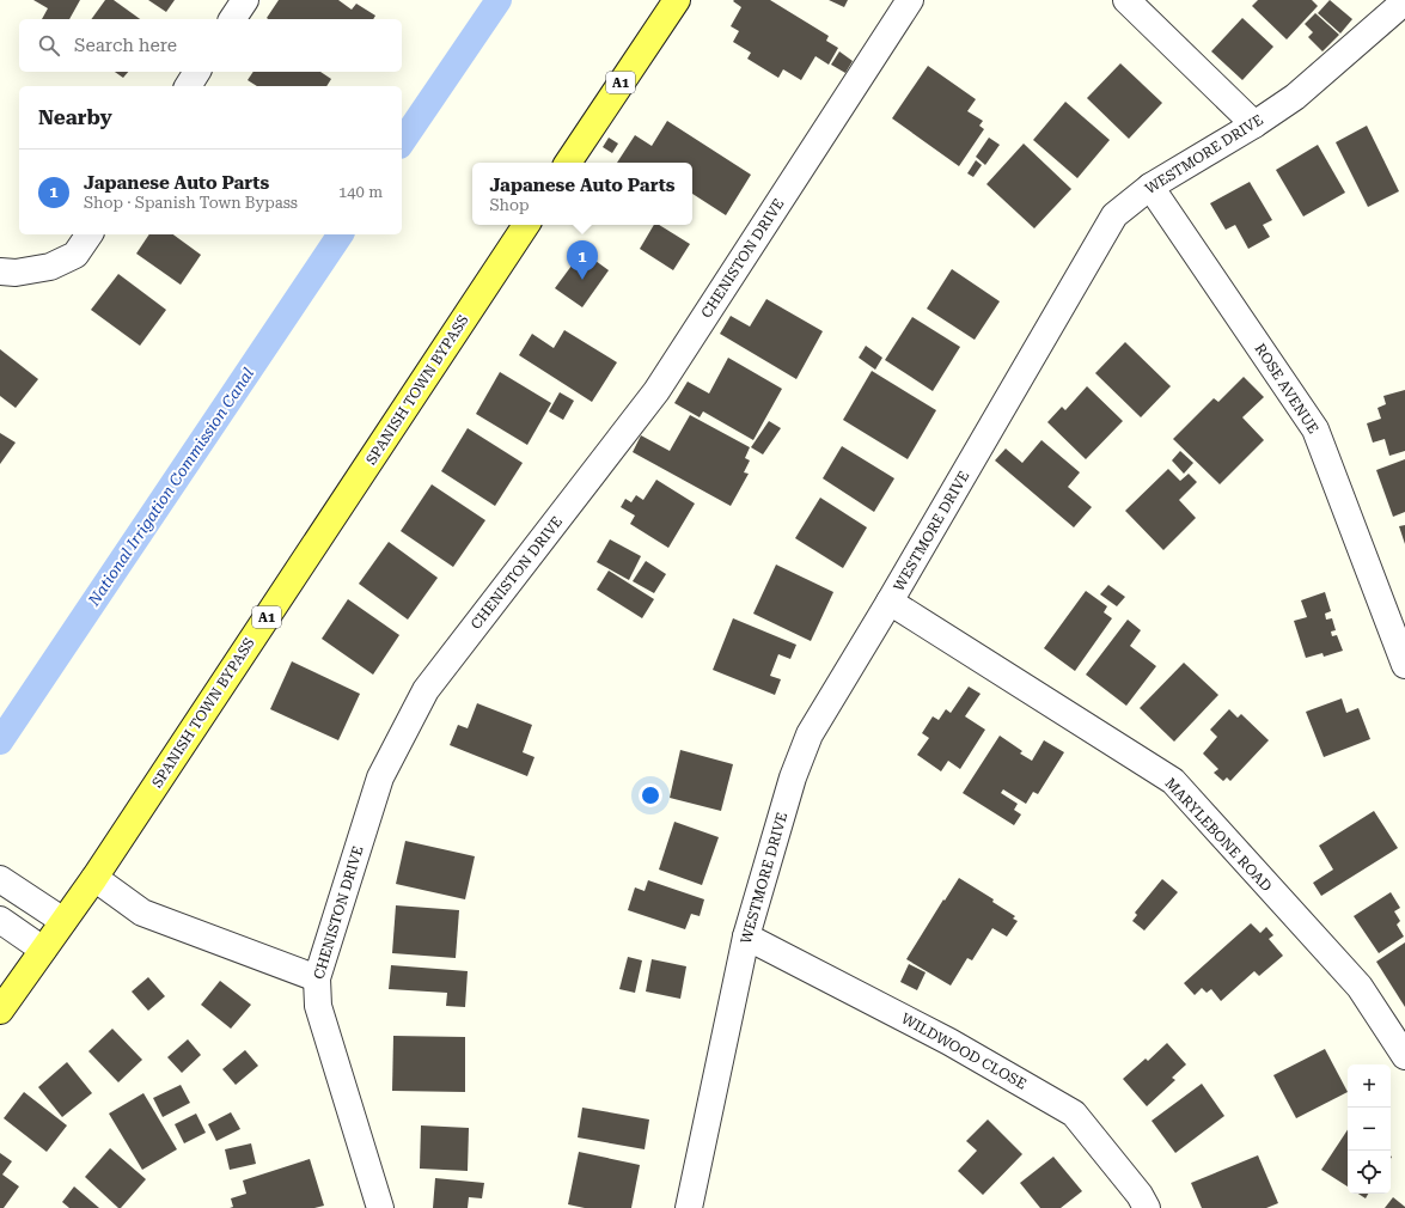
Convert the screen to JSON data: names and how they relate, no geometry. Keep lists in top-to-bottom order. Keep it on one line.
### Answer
{"streets":{"main road":["A1","SPANISH TOWN BYPASS"],"street":["WESTMORE DRIVE","CHENISTON DRIVE","ROSE AVENUE","MARYLEBONE ROAD","WILDWOOD CLOSE"]},"crossings":[["WESTMORE DRIVE","ROSE AVENUE"],["WESTMORE DRIVE","MARYLEBONE ROAD"],["WESTMORE DRIVE","WILDWOOD CLOSE"]],"water":["National Irrigation Commission Canal"],"page":{"search":"Search here","heading":"Nearby","list":[{"mark":"1","name":"Japanese Auto Parts","note":"Shop · Spanish Town Bypass","value":"140 m"}],"popup":["Japanese Auto Parts","Shop"],"pins":"1","map_buttons":["+","−"]}}
